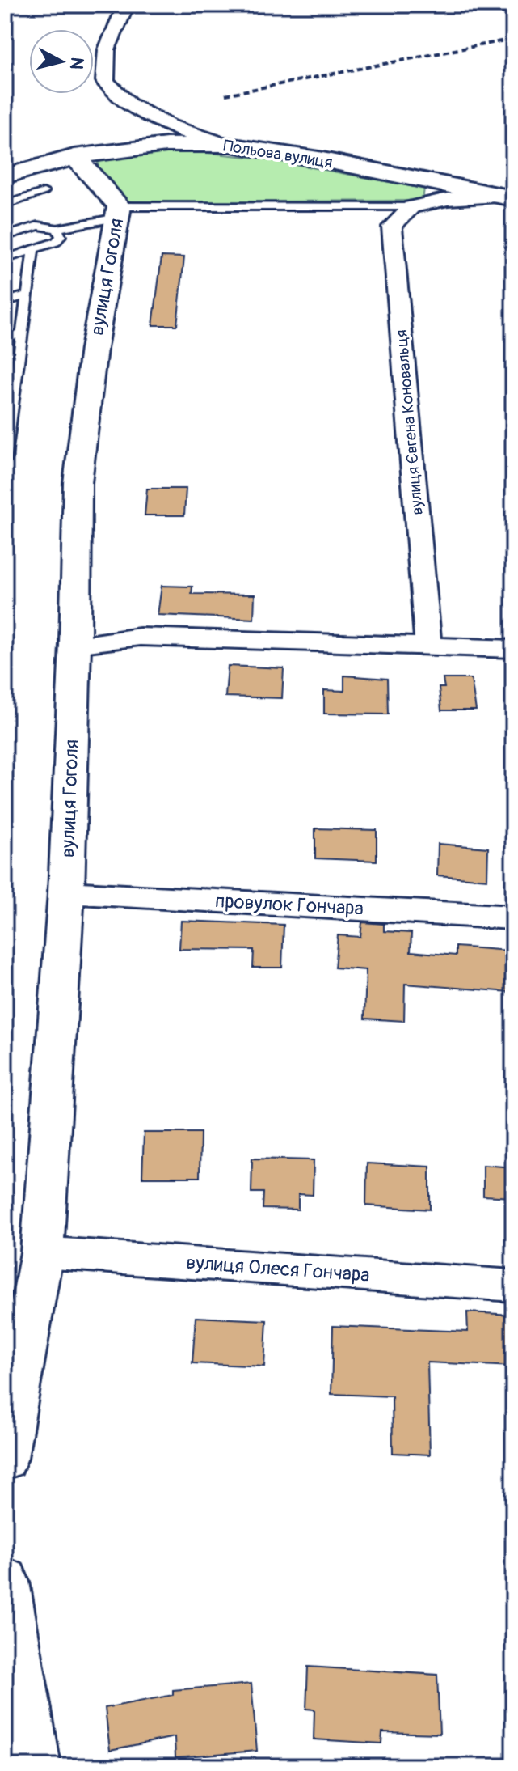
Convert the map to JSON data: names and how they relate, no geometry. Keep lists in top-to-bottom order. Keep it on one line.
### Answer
{"streets":{"street":["Польова вулиця","вулиця Гоголя","вулиця Євгена Коновальця","провулок Гончара","вулиця Олеся Гончара"]},"crossings":[["Польова вулиця","вулиця Гоголя"],["вулиця Гоголя","провулок Гончара"],["вулиця Гоголя","вулиця Олеся Гончара"]],"north":"right"}
